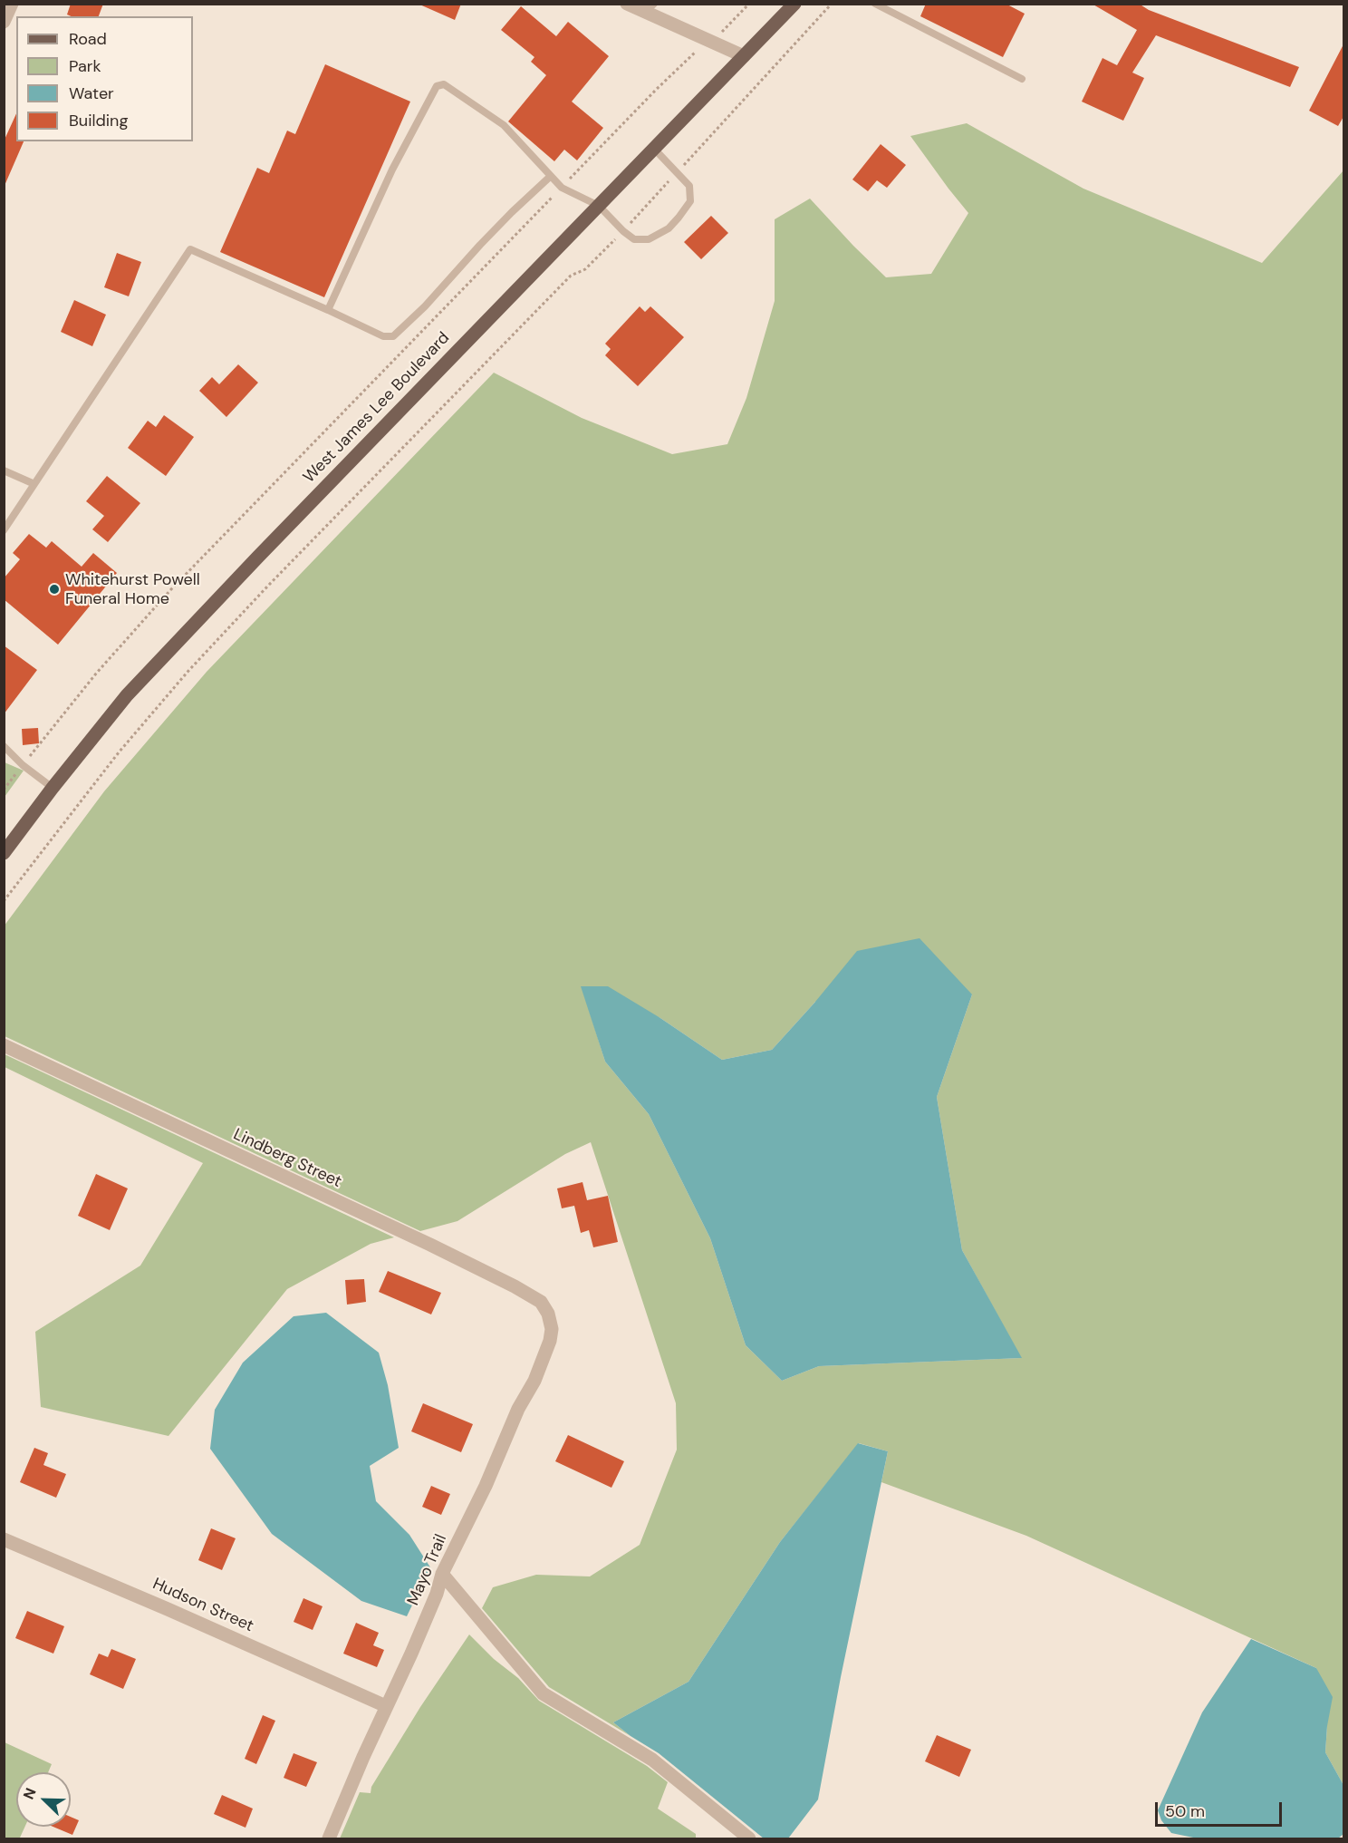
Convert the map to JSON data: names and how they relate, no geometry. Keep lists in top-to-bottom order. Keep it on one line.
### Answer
{"streets":{"main road":["West James Lee Boulevard"],"street":["Lindberg Street","Mayo Trail","Hudson Street"]},"crossings":[["Lindberg Street","Mayo Trail"],["Mayo Trail","Hudson Street"]],"places":["Whitehurst Powell Funeral Home"],"legend":["Road","Park","Water","Building"],"scale_bar":"50 m","north":"top left"}
